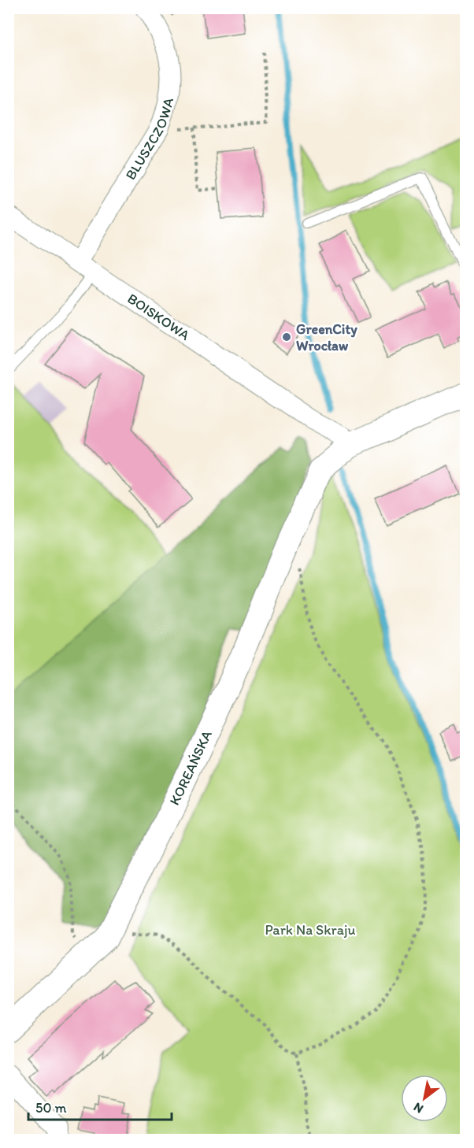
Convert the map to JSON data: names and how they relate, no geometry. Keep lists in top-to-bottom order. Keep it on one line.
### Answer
{"streets":{"street":["BLUSZCZOWA","BOISKOWA","KOREAŃSKA"]},"crossings":[["BLUSZCZOWA","BOISKOWA"],["BOISKOWA","KOREAŃSKA"]],"parks":["Park Na Skraju"],"places":["GreenCity Wrocław"],"scale_bar":"50 m","north":"bottom left"}
